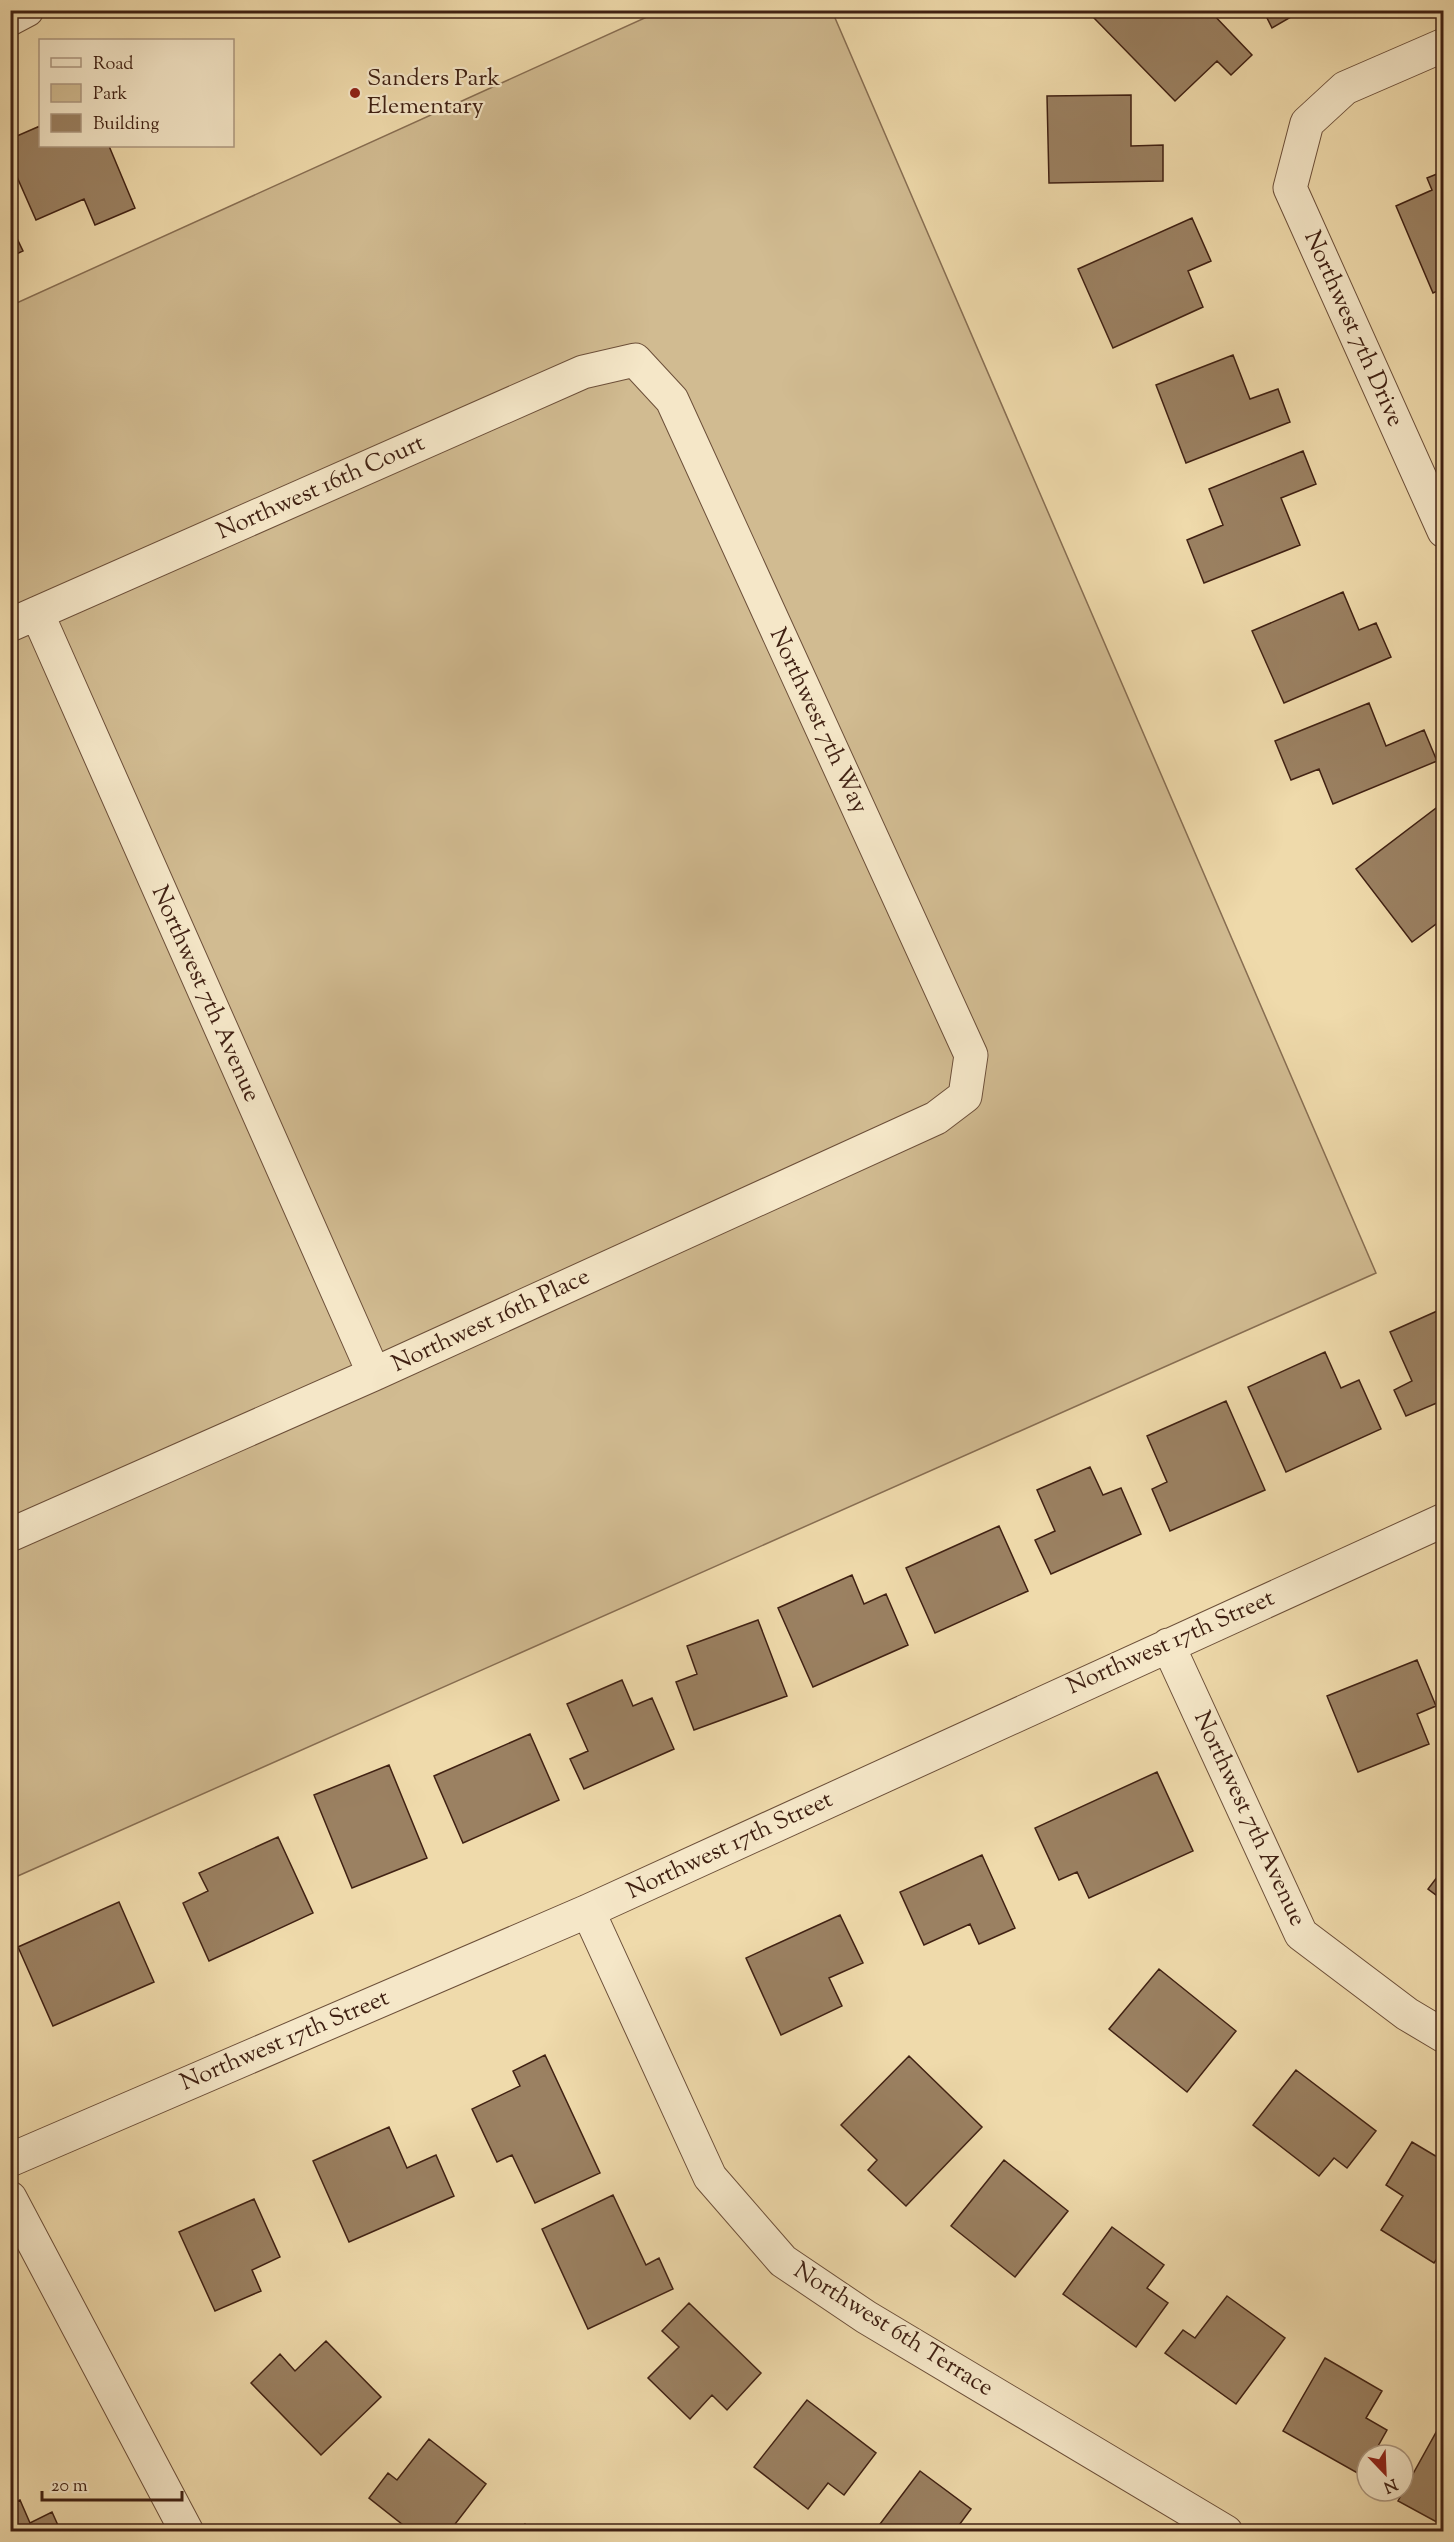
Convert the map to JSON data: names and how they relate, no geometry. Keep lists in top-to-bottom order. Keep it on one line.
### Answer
{"streets":{"street":["Northwest 7th Drive","Northwest 16th Court","Northwest 7th Way","Northwest 7th Avenue","Northwest 16th Place","Northwest 17th Street","Northwest 6th Terrace"]},"crossings":[["Northwest 16th Court","Northwest 7th Way"],["Northwest 16th Court","Northwest 7th Avenue"],["Northwest 7th Way","Northwest 16th Place"],["Northwest 7th Avenue","Northwest 16th Place"],["Northwest 7th Avenue","Northwest 17th Street"],["Northwest 17th Street","Northwest 6th Terrace"]],"places":["Sanders Park Elementary"],"legend":["Road","Park","Building"],"scale_bar":"20 m","north":"bottom right"}
